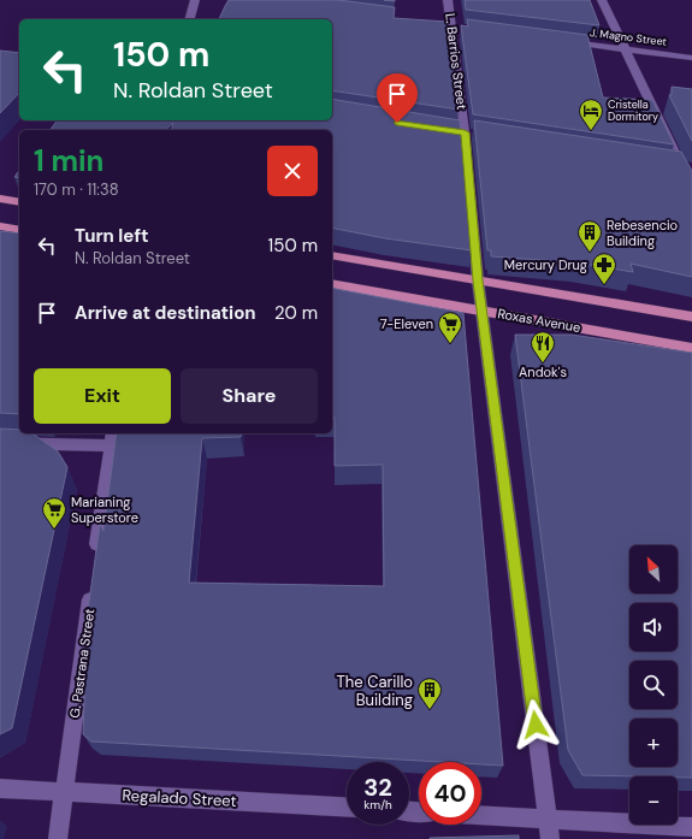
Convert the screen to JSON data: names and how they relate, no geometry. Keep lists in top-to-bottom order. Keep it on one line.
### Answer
{"streets":{"main road":["Roxas Avenue"],"street":["J. Magno Street","L. Barrios Street","G. Pastrana Street","Regalado Street"]},"crossings":[["L. Barrios Street","Roxas Avenue"],["G. Pastrana Street","Regalado Street"]],"places":{"hotel":["Cristella Dormitory"],"building":["Rebesencio Building","The Carillo Building"],"pharmacy":["Mercury Drug"],"supermarket":["7-Eleven","Marianing Superstore"],"restaurant":["Andok's"]},"north":"top left","page":{"turn":["150 m","N. Roldan Street"],"heading":["1 min","170 m · 11:38"],"list":[{"name":"Turn left","note":"N. Roldan Street","value":"150 m"},{"name":"Arrive at destination","value":"20 m"}],"buttons":["Exit","Share"],"map_buttons":["+","−"],"speed":"32 km/h","limit":"40"}}
